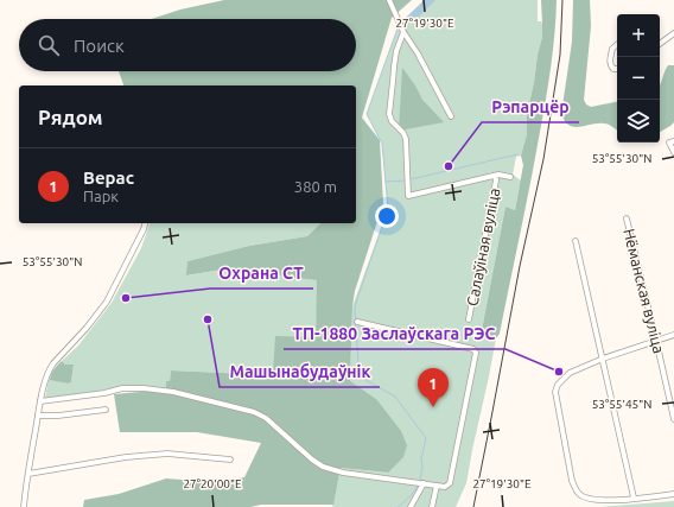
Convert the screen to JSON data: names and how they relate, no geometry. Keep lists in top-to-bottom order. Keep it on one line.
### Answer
{"streets":{"street":["Салаўіная вуліца","Нёманская вуліца"]},"places":["Рэпарцёр","Охрана СТ","Машынабудаўнік","ТП-1880 Заслаўскага РЭС"],"page":{"map_buttons":["+","−"],"search":"Поиск","heading":"Рядом","list":[{"mark":"1","name":"Верас","note":"Парк","value":"380 m"}],"pins":"1"},"coordinates":["27°19'30\"E","53°55'30\"N","53°55'45\"N","27°20'00\"E"]}
